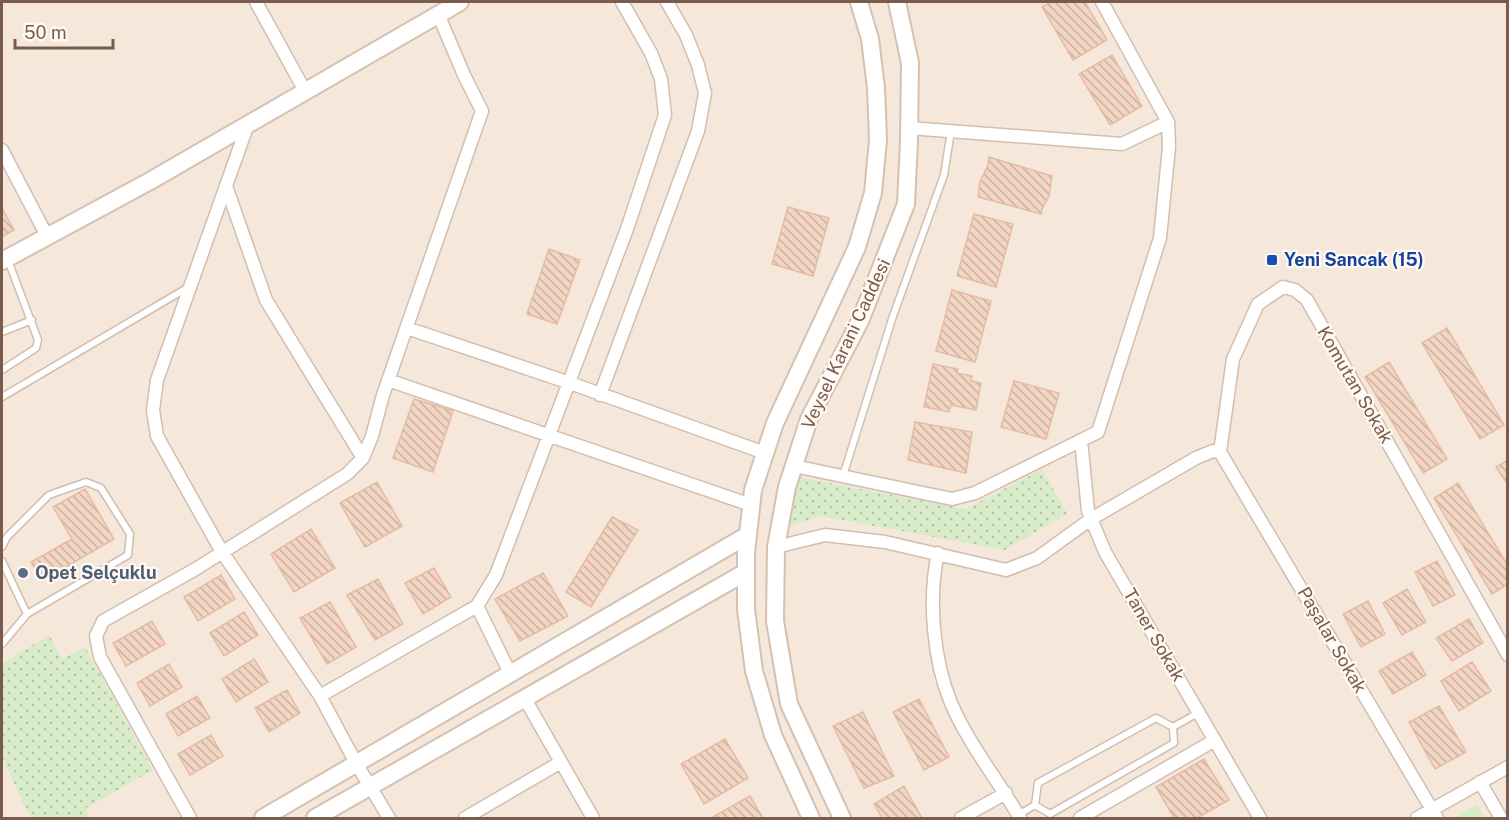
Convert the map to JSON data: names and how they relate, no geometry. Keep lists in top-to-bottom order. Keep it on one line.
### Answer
{"streets":{"main road":["Veysel Karani Caddesi"],"street":["Komutan Sokak","Taner Sokak","Paşalar Sokak"]},"crossings":[["Komutan Sokak","Paşalar Sokak"]],"places":{"transit":["Yeni Sancak (15)"],"other":["Opet Selçuklu"]},"scale_bar":"50 m"}
